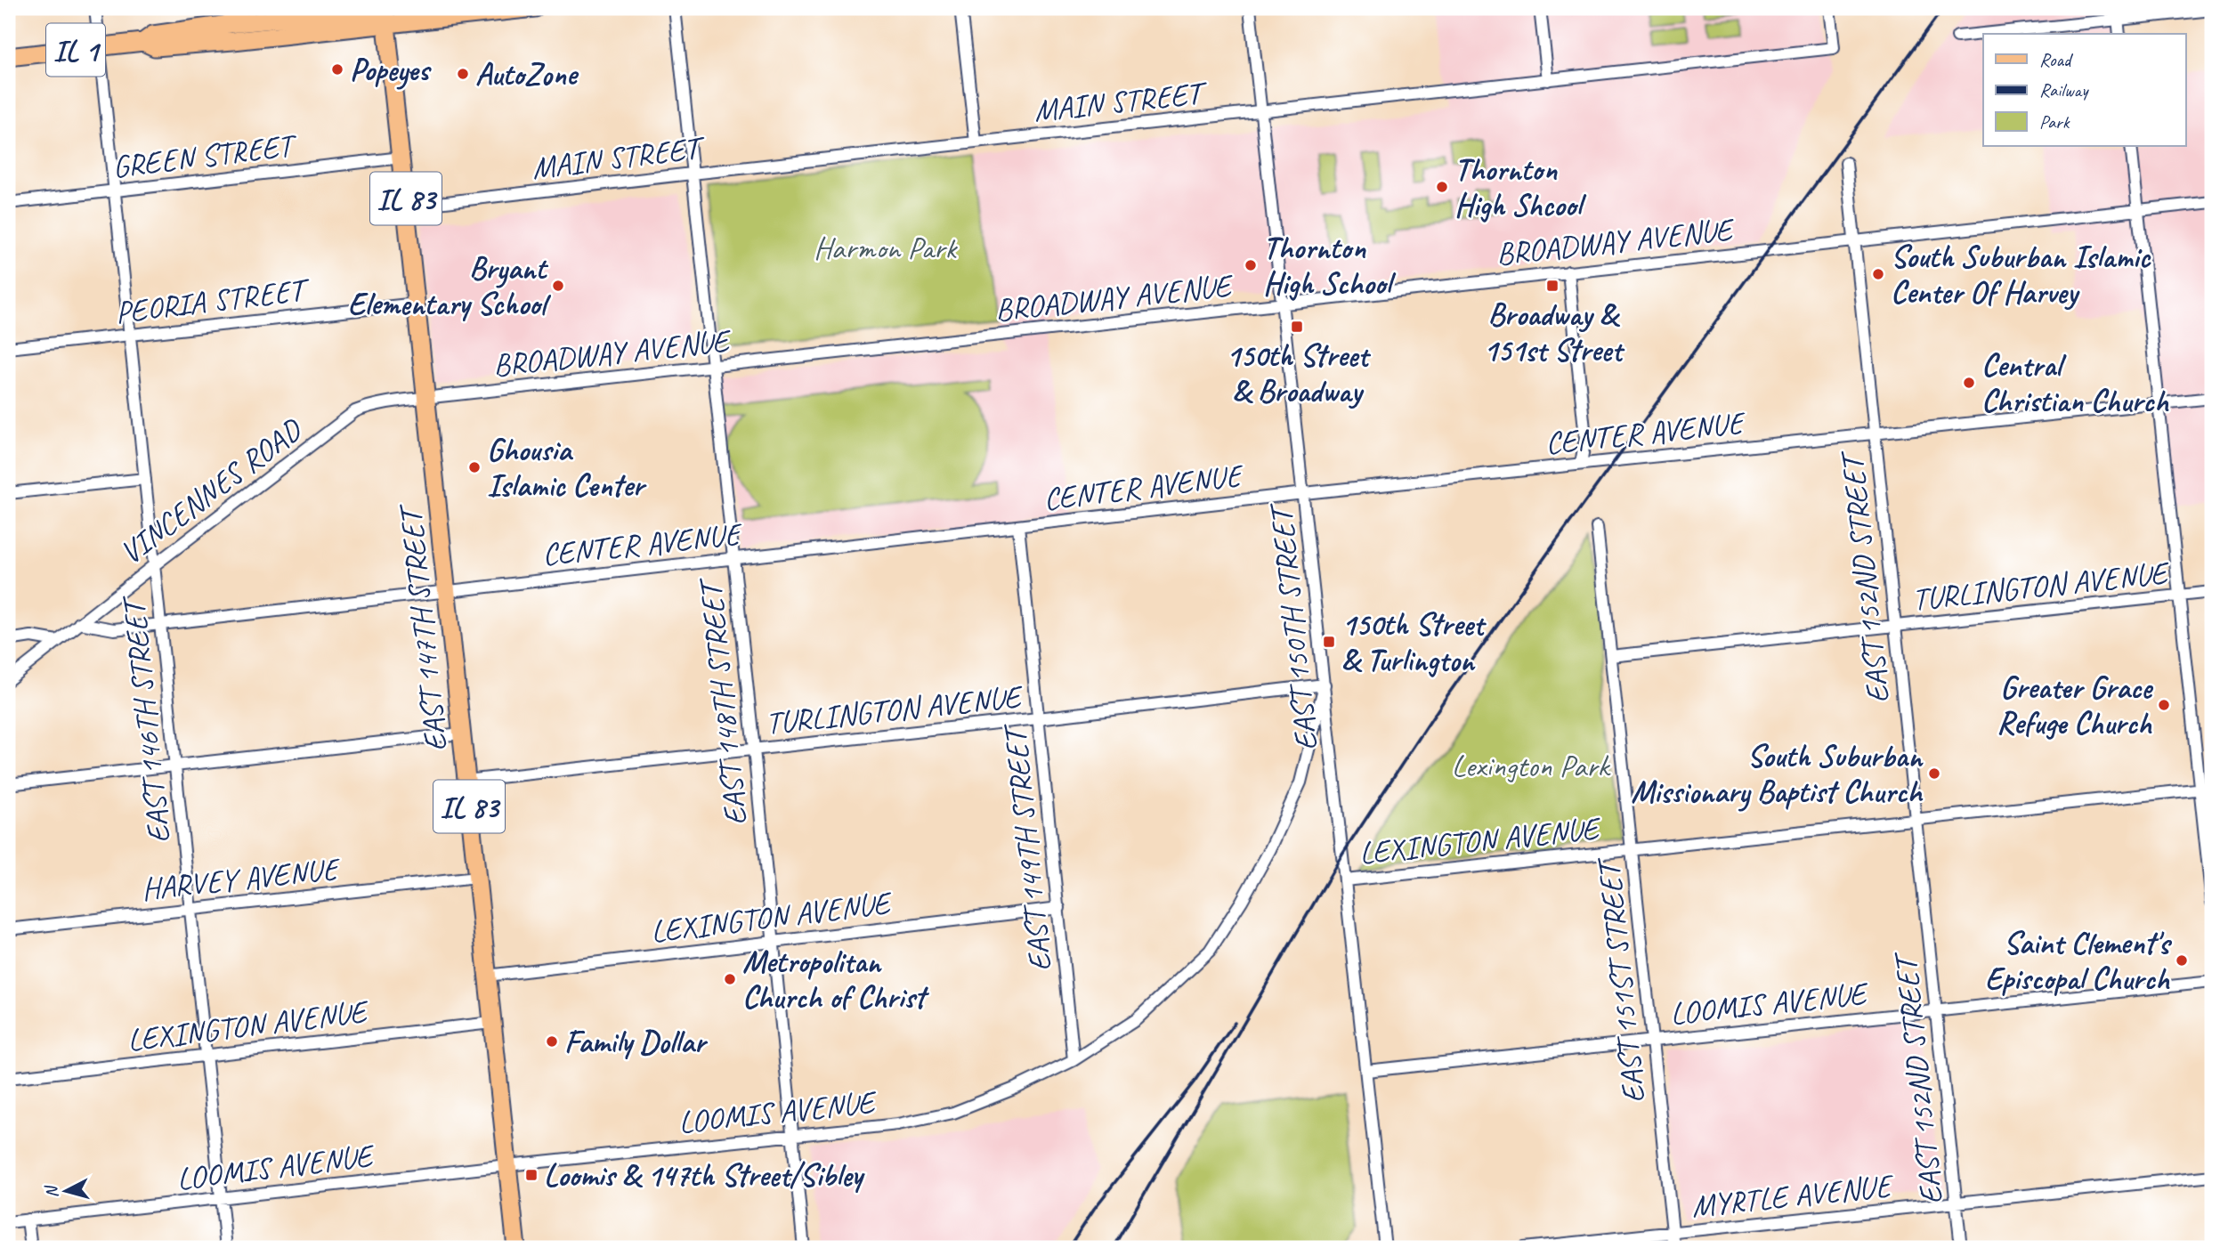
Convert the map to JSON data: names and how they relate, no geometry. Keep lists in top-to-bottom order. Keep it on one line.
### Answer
{"streets":{"main road":["IL 1","IL 83","EAST 147TH STREET"],"street":["MAIN STREET","GREEN STREET","BROADWAY AVENUE","PEORIA STREET","CENTER AVENUE","VINCENNES ROAD","EAST 152ND STREET","TURLINGTON AVENUE","EAST 150TH STREET","EAST 148TH STREET","EAST 146TH STREET","LEXINGTON AVENUE","EAST 149TH STREET","HARVEY AVENUE","EAST 151ST STREET","LOOMIS AVENUE","MYRTLE AVENUE"]},"crossings":[["IL 1","EAST 147TH STREET"],["IL 1","EAST 146TH STREET"],["MAIN STREET","EAST 150TH STREET"],["MAIN STREET","EAST 147TH STREET"],["MAIN STREET","EAST 148TH STREET"],["GREEN STREET","EAST 147TH STREET"],["GREEN STREET","EAST 146TH STREET"],["BROADWAY AVENUE","VINCENNES ROAD"],["BROADWAY AVENUE","EAST 152ND STREET"],["BROADWAY AVENUE","EAST 150TH STREET"],["BROADWAY AVENUE","EAST 147TH STREET"],["BROADWAY AVENUE","EAST 148TH STREET"],["PEORIA STREET","EAST 147TH STREET"],["PEORIA STREET","EAST 146TH STREET"],["CENTER AVENUE","VINCENNES ROAD"],["CENTER AVENUE","EAST 152ND STREET"],["CENTER AVENUE","EAST 150TH STREET"],["CENTER AVENUE","EAST 147TH STREET"],["CENTER AVENUE","EAST 148TH STREET"],["CENTER AVENUE","EAST 146TH STREET"],["CENTER AVENUE","EAST 149TH STREET"],["VINCENNES ROAD","EAST 147TH STREET"],["VINCENNES ROAD","EAST 146TH STREET"],["EAST 152ND STREET","TURLINGTON AVENUE"],["EAST 152ND STREET","LEXINGTON AVENUE"],["EAST 152ND STREET","LOOMIS AVENUE"],["EAST 152ND STREET","MYRTLE AVENUE"],["TURLINGTON AVENUE","EAST 150TH STREET"],["TURLINGTON AVENUE","EAST 147TH STREET"],["TURLINGTON AVENUE","EAST 148TH STREET"],["TURLINGTON AVENUE","EAST 149TH STREET"],["TURLINGTON AVENUE","EAST 151ST STREET"],["TURLINGTON AVENUE","LOOMIS AVENUE"],["EAST 150TH STREET","LEXINGTON AVENUE"],["EAST 150TH STREET","LOOMIS AVENUE"],["EAST 147TH STREET","LEXINGTON AVENUE"],["EAST 147TH STREET","HARVEY AVENUE"],["EAST 147TH STREET","LOOMIS AVENUE"],["EAST 148TH STREET","LEXINGTON AVENUE"],["EAST 148TH STREET","LOOMIS AVENUE"],["EAST 146TH STREET","LEXINGTON AVENUE"],["EAST 146TH STREET","HARVEY AVENUE"],["EAST 146TH STREET","LOOMIS AVENUE"],["LEXINGTON AVENUE","EAST 149TH STREET"],["LEXINGTON AVENUE","EAST 151ST STREET"],["EAST 149TH STREET","LOOMIS AVENUE"],["EAST 151ST STREET","LOOMIS AVENUE"],["EAST 151ST STREET","MYRTLE AVENUE"]],"parks":["Harmon Park","Lexington Park"],"places":{"other":["Popeyes","AutoZone","Thornton High Shcool","Thornton High School","South Suburban Islamic Center Of Harvey","Bryant Elementary School","Central Christian Church","Ghousia Islamic Center","Greater Grace Refuge Church","South Suburban Missionary Baptist Church","Saint Clement's Episcopal Church","Metropolitan Church of Christ","Family Dollar"],"transit":["Broadway & 151st Street","150th Street & Broadway","150th Street & Turlington","Loomis & 147th Street/Sibley"]},"legend":["Road","Railway","Park"],"north":"left"}
